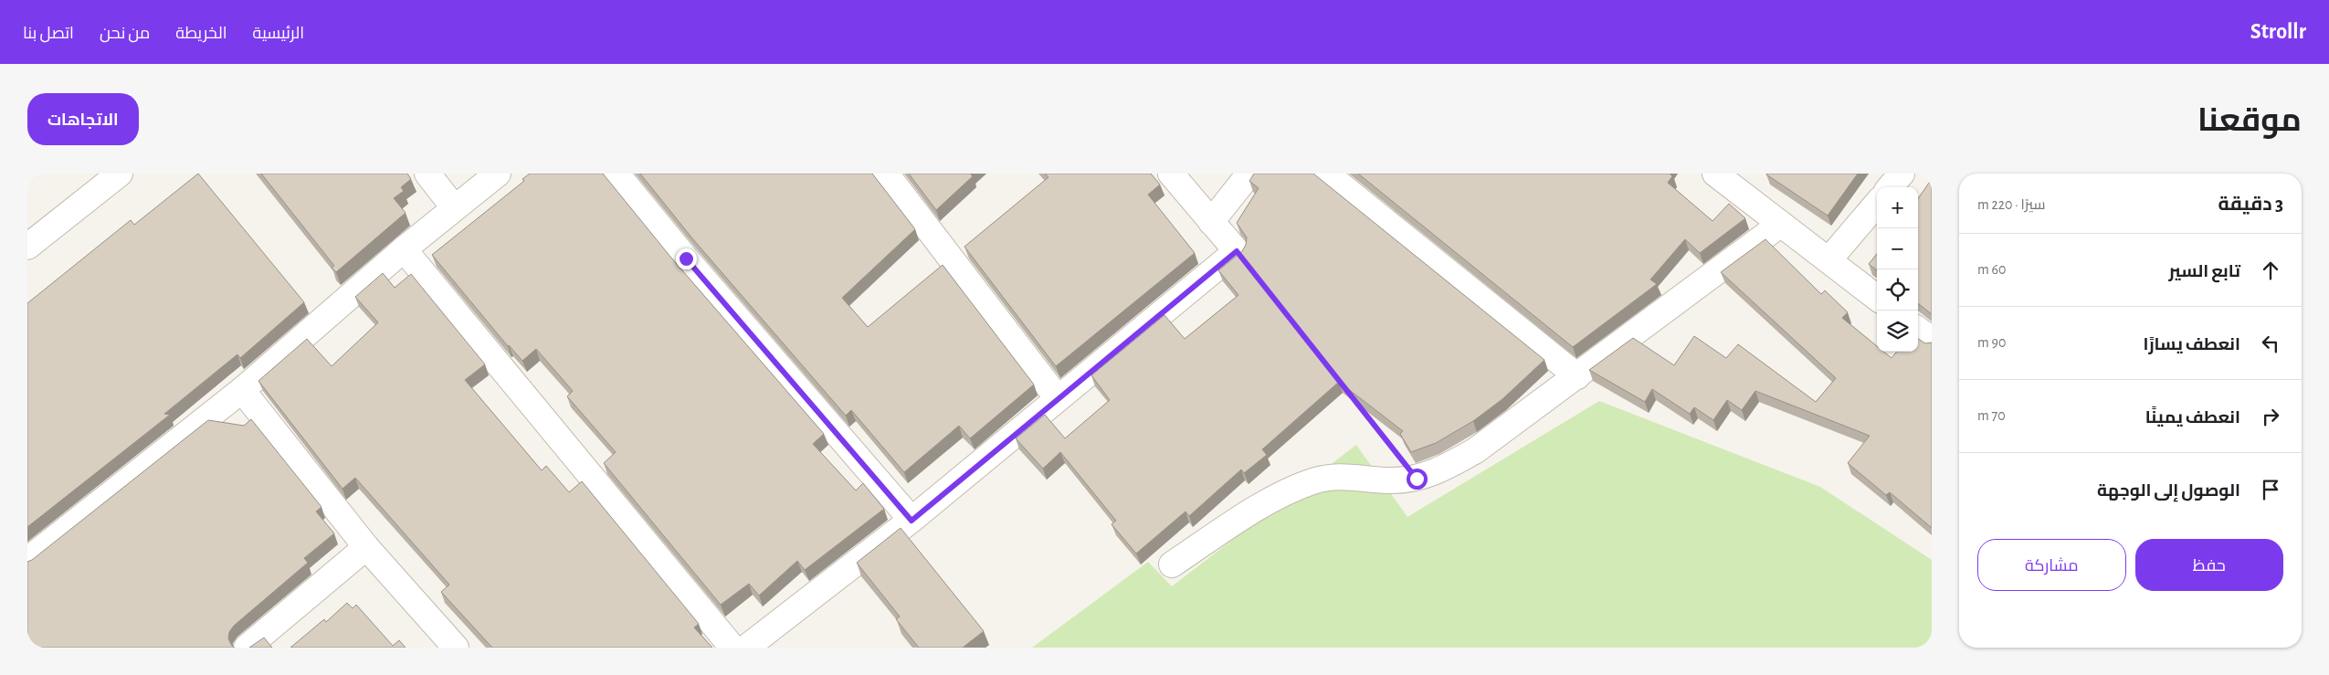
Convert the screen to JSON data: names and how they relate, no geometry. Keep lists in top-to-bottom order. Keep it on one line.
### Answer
{"page":{"header":"Strollr","nav":["الرئيسية","الخريطة","من نحن","اتصل بنا"],"title":"موقعنا","buttons":["الاتجاهات",["حفظ","مشاركة"]],"heading":["3 دقيقة","سيرًا · 220 m"],"map_buttons":["+","−"],"list":[["تابع السير","60 m"],["انعطف يسارًا","90 m"],["انعطف يمينًا","70 m"],"الوصول إلى الوجهة"]}}
